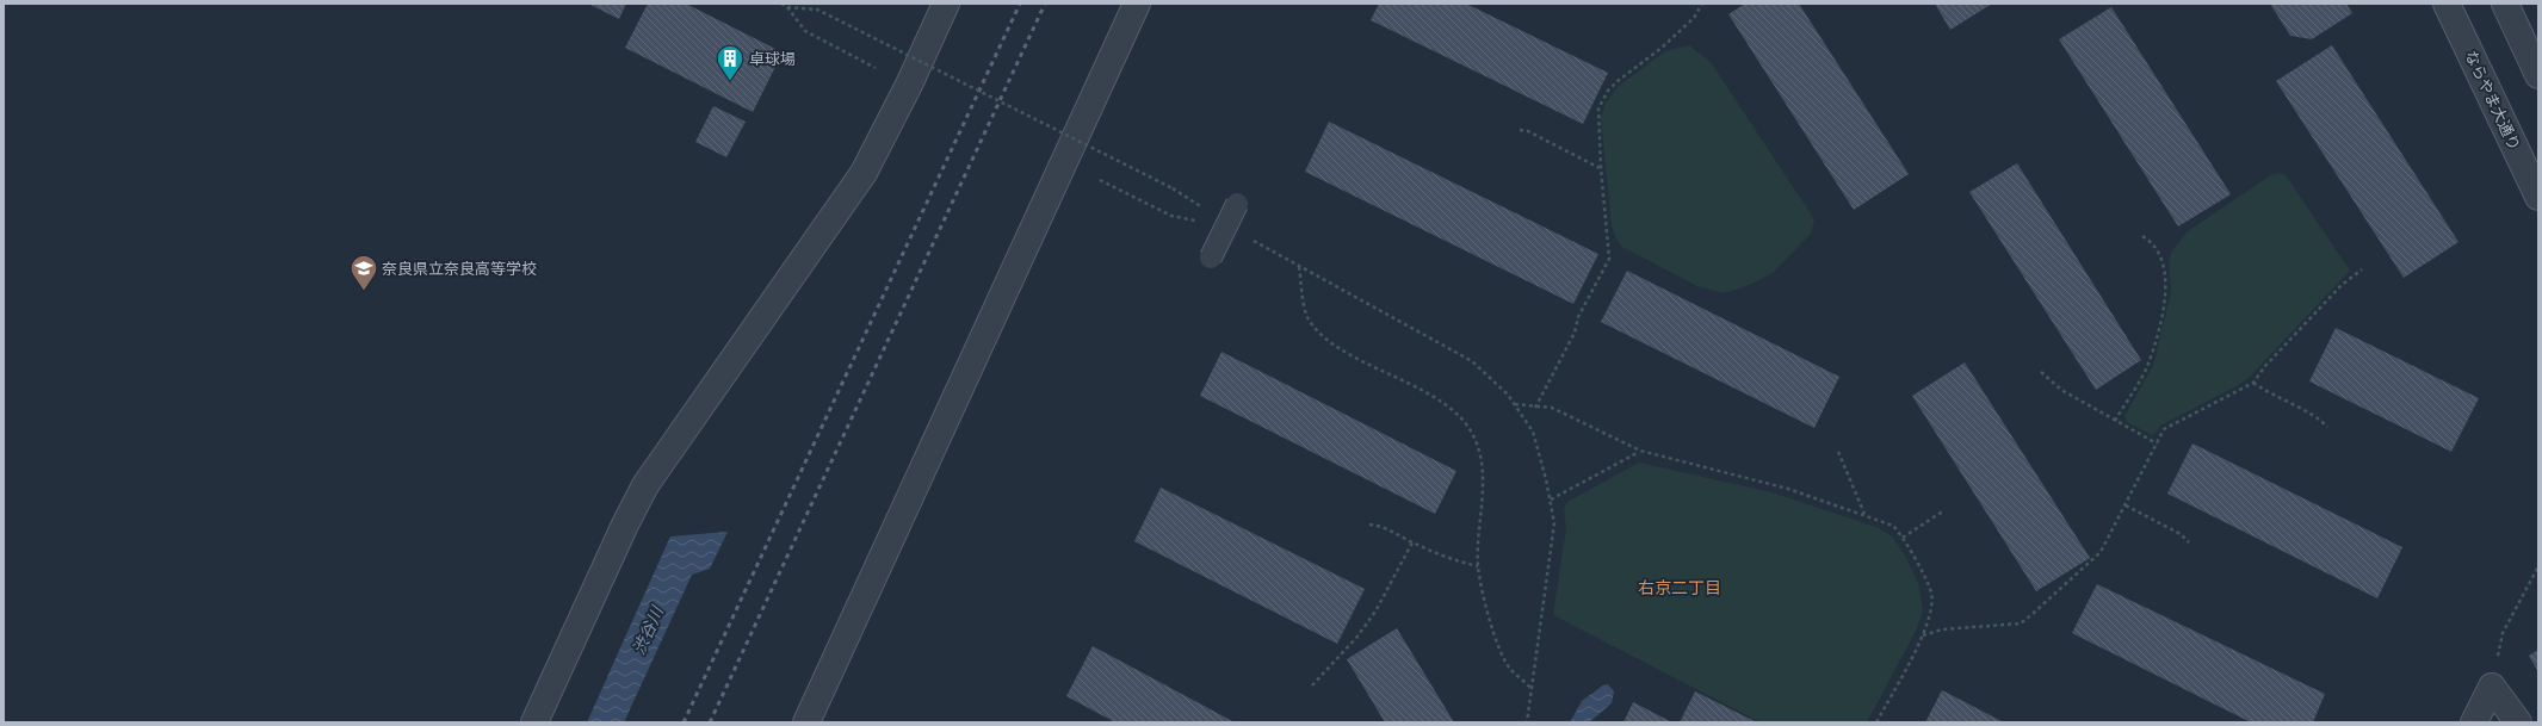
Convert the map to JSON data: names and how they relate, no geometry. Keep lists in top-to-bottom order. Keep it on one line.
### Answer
{"streets":{"street":["ならやま大通り"]},"districts":["右京二丁目"],"water":["渋谷川"],"places":{"building":["卓球場"],"school or university":["奈良県立奈良高等学校"]}}
